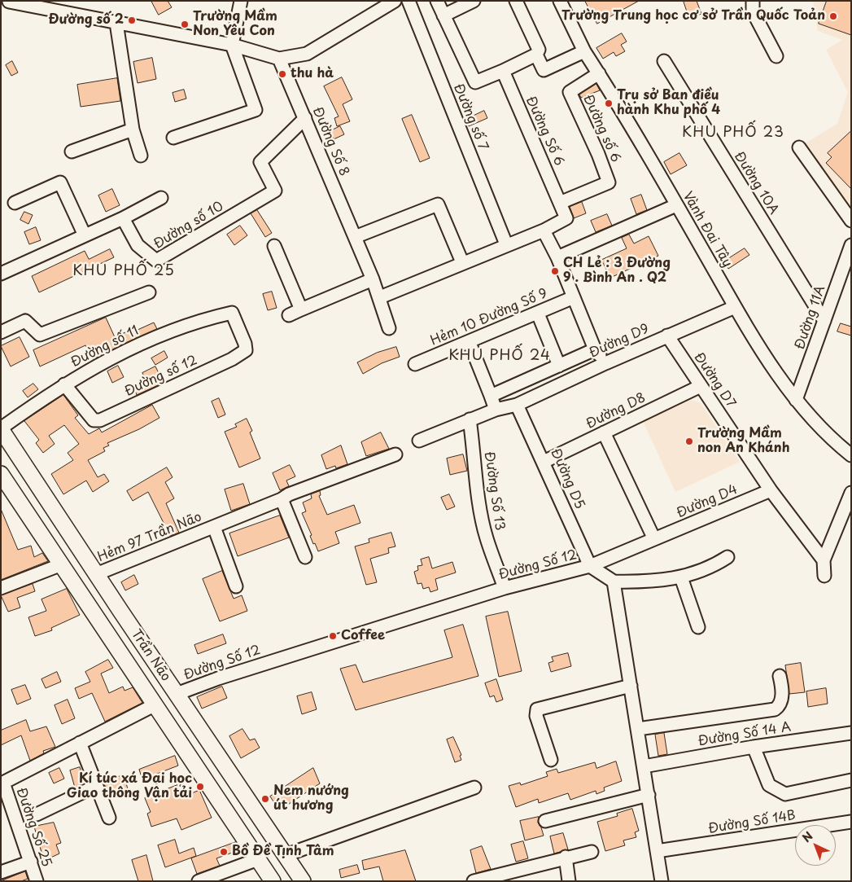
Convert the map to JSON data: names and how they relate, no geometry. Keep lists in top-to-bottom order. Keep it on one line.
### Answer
{"streets":{"main road":["Trần Não"],"street":["Đường số 7","Đường số 6","Đường Số 6","Đường Số 8","Đường 10A","Đường số 10","Vành Đai Tây","Hẻm 10 Đường Số 9","Đường 11A","Đường D9","Đường số 11","Đường số 12","Đường D7","Đường D8","Đường D5","Đường Số 13","Đường D4","Hẻm 97 Trần Não","Đường Số 12","Đường Số 14 A","Đường Số 14B","Đường Số 25"]},"crossings":[["Đường số 6","Đường Số 6"],["Đường số 6","Vành Đai Tây"],["Đường Số 8","Đường số 10"],["Đường 10A","Đường 11A"],["Vành Đai Tây","Đường 11A"],["Vành Đai Tây","Đường D9"],["Đường D9","Đường D7"],["Đường D9","Đường D5"],["Đường D9","Đường Số 13"],["Đường số 11","Đường số 12"],["Đường số 11","Trần Não"],["Đường D7","Đường D8"],["Đường D7","Đường D4"],["Đường D8","Đường D5"],["Đường D5","Đường D4"],["Đường D5","Đường Số 12"],["Đường Số 13","Đường Số 12"],["Đường D4","Đường Số 12"],["Hẻm 97 Trần Não","Trần Não"],["Đường Số 12","Trần Não"]],"districts":["KHU PHỐ 23","KHU PHỐ 25","KHU PHỐ 24"],"places":["Trường Trung học cơ sở Trần Quốc Toản","Đường số 2","Trường Mầm Non Yêu Con","thu hà","Trụ sở Ban điều hành Khu phố 4","CH Lẻ : 3 Đường 9 . Bình An . Q2","Trường Mầm non An Khánh","Coffee","Kí túc xá Đại học Giao thông Vận tải","Nem nướng út hương","Bồ Đề Tịnh Tâm"],"north":"top left"}
